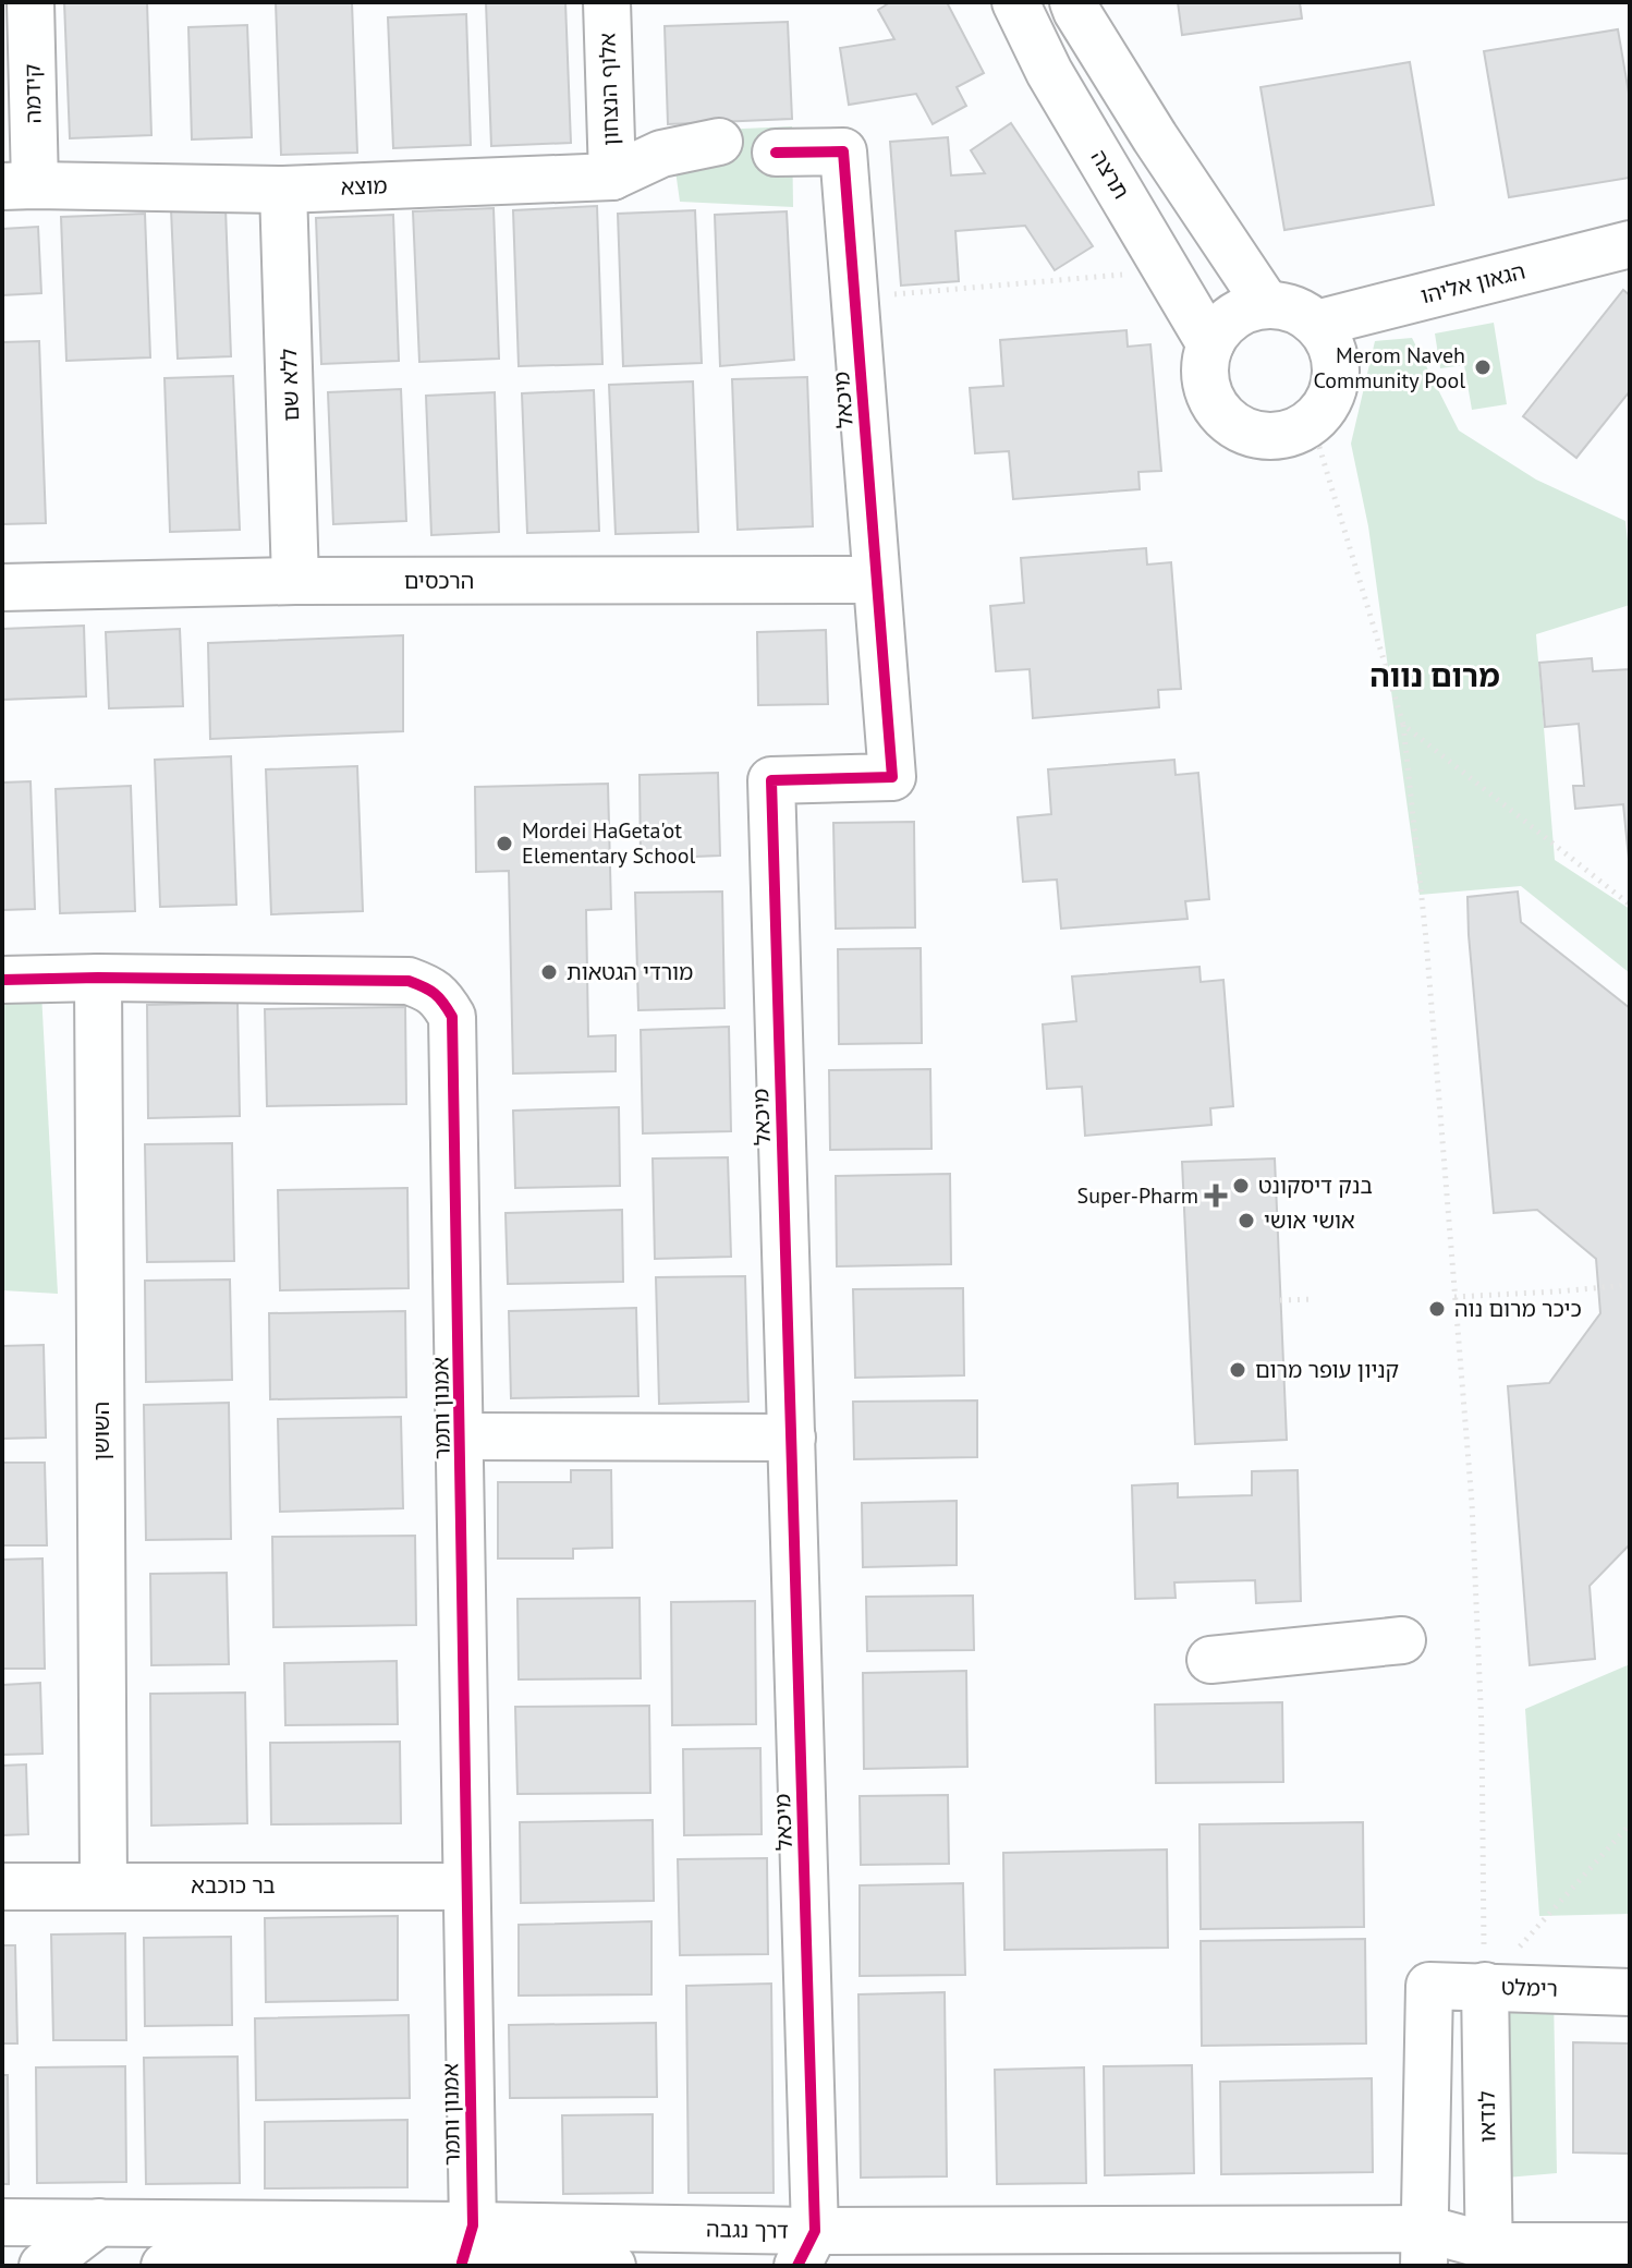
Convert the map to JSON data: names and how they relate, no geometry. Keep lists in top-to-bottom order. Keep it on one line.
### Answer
{"streets":{"street":["אלוף הנצחון","קידמה","תרצה","מוצא","הגאון אליהו","ללא שם","מיכאל","הרכסים","אמנון ותמר","השושן","בר כוכבא","רימלט","לנדאו","דרך נגבה"]},"crossings":[["אלוף הנצחון","מוצא"],["קידמה","מוצא"],["תרצה","הגאון אליהו"],["מוצא","ללא שם"],["ללא שם","הרכסים"],["מיכאל","הרכסים"],["מיכאל","דרך נגבה"],["אמנון ותמר","השושן"],["אמנון ותמר","בר כוכבא"],["אמנון ותמר","דרך נגבה"],["השושן","בר כוכבא"],["רימלט","לנדאו"],["רימלט","דרך נגבה"],["לנדאו","דרך נגבה"]],"districts":["מרום נווה"],"places":{"other":["Merom Naveh Community Pool","Mordei HaGeta'ot Elementary School","מורדי הגטאות","בנק דיסקונט","אושי אושי","כיכר מרום נוה","קניון עופר מרום"],"health":["Super-Pharm"]}}
